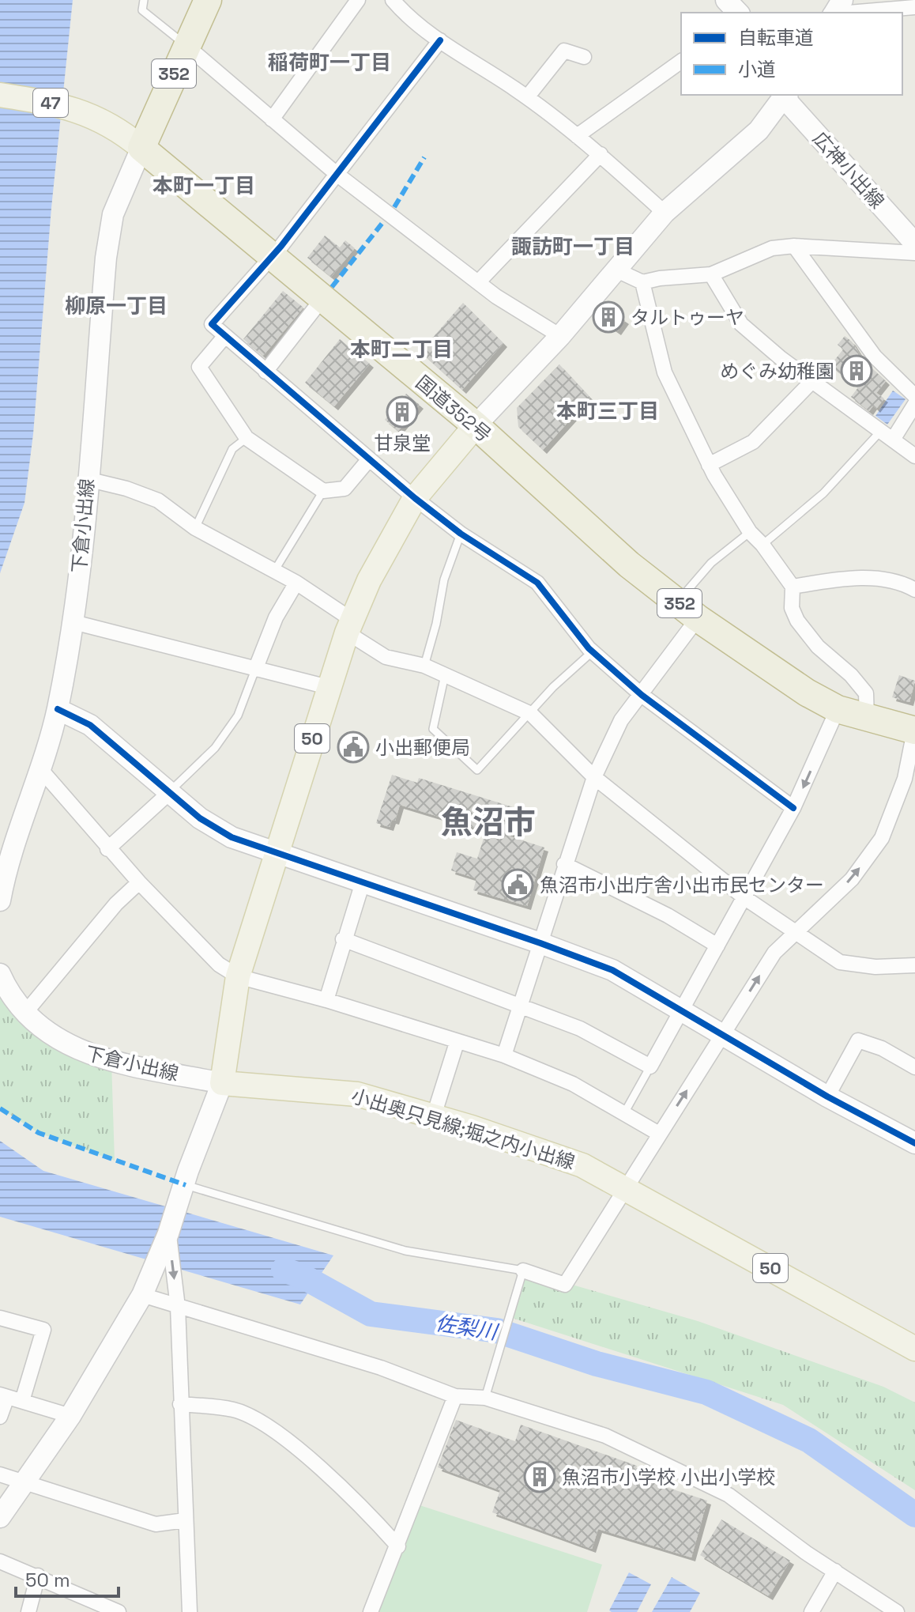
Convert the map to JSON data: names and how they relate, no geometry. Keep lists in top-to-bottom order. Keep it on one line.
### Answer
{"streets":{"highway":["352","国道352号"],"main road":["47","50","小出奥只見線;堀之内小出線"],"street":["広神小出線","下倉小出線"]},"crossings":[["352","47"],["352","国道352号"],["352","下倉小出線"],["47","国道352号"],["47","下倉小出線"],["国道352号","下倉小出線"],["国道352号","50"],["下倉小出線","50"],["下倉小出線","小出奥只見線;堀之内小出線"],["50","小出奥只見線;堀之内小出線"]],"districts":["稲荷町一丁目","本町一丁目","諏訪町一丁目","柳原一丁目","本町二丁目","本町三丁目","魚沼市"],"water":["佐梨川"],"places":{"building":["タルトゥーヤ","めぐみ幼稚園","甘泉堂","魚沼市小学校 小出小学校"],"public building":["小出郵便局","魚沼市小出庁舎小出市民センター"]},"legend":["自転車道","小道"],"scale_bar":"50 m"}
